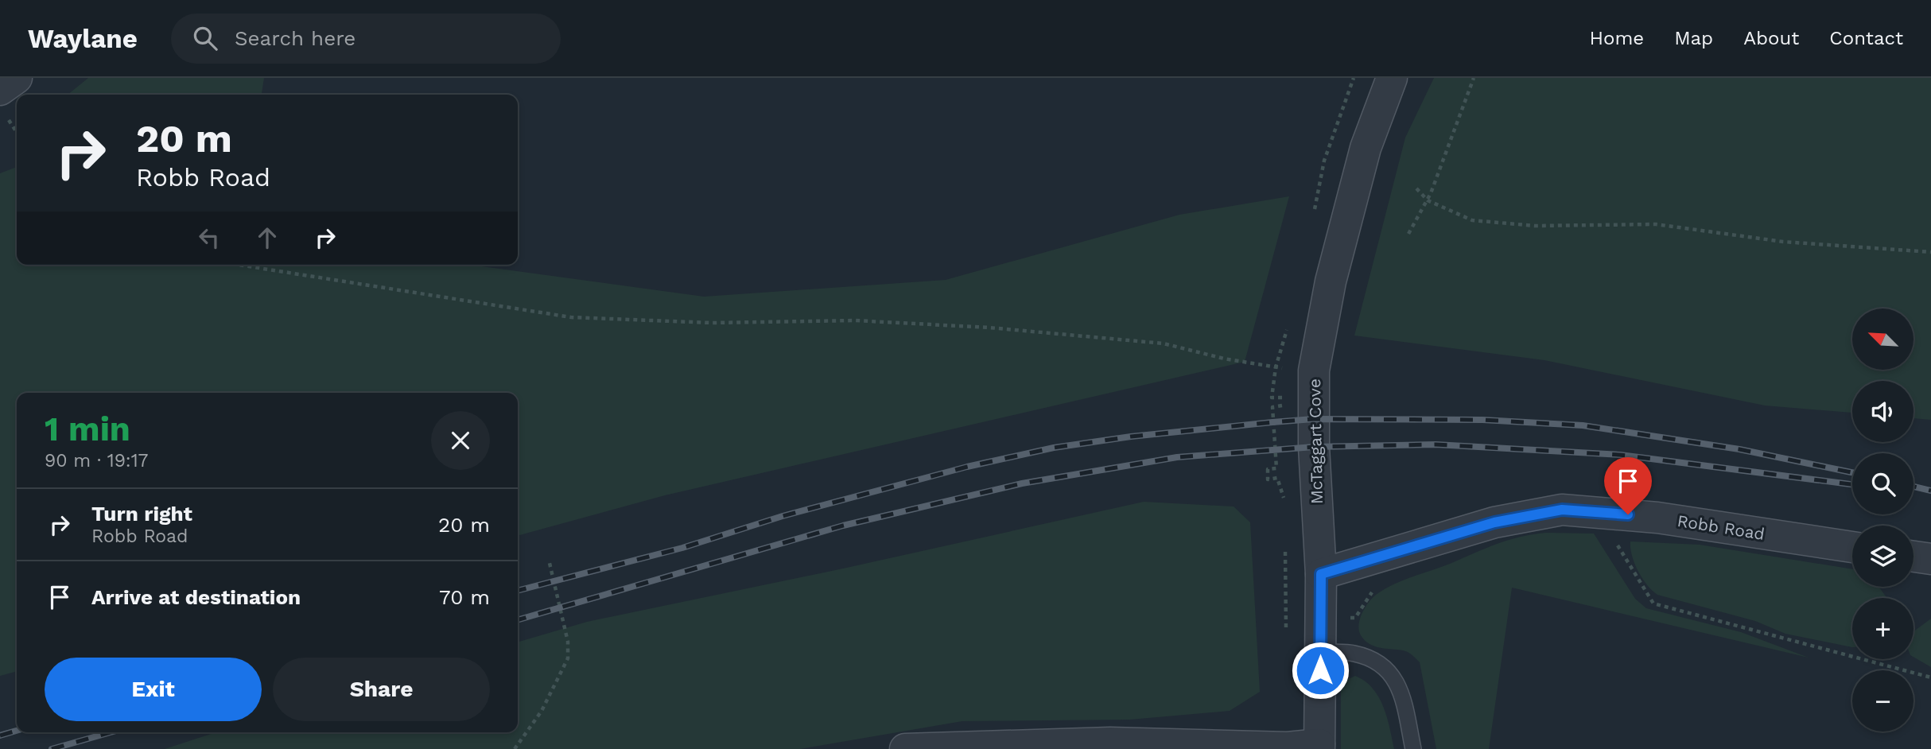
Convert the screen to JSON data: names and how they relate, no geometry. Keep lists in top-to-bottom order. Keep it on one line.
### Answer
{"streets":{"street":["McTaggart Cove","Robb Road"]},"crossings":[["McTaggart Cove","Robb Road"]],"north":"top left","page":{"header":"Waylane","search":"Search here","nav":["Home","Map","About","Contact"],"turn":["20 m","Robb Road"],"map_buttons":["+","−"],"heading":["1 min","90 m · 19:17"],"list":[{"name":"Turn right","note":"Robb Road","value":"20 m"},{"name":"Arrive at destination","value":"70 m"}],"buttons":["Exit","Share"]}}
